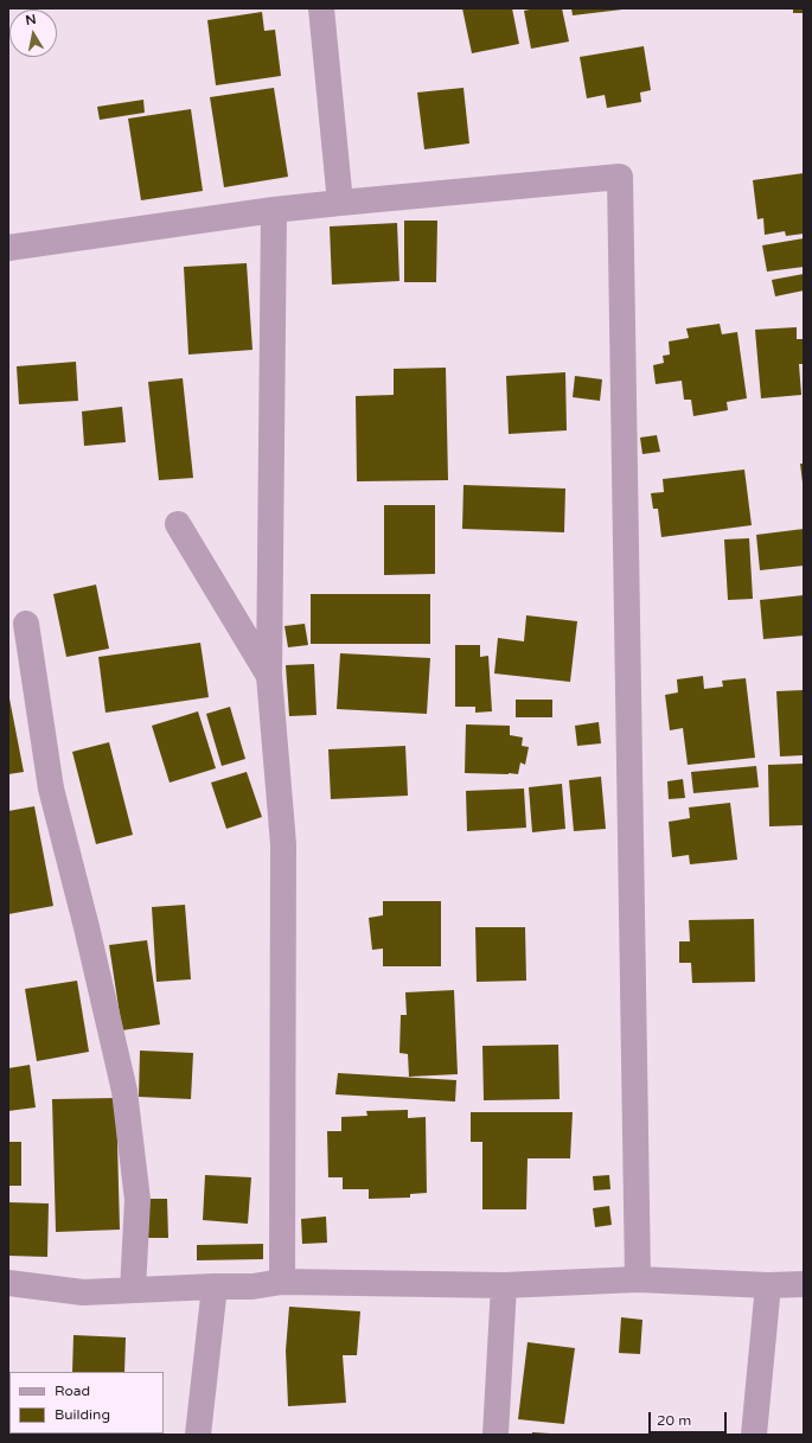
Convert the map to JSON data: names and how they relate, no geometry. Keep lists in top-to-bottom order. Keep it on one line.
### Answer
{"legend":["Road","Building"],"scale_bar":"20 m","north":"top"}
